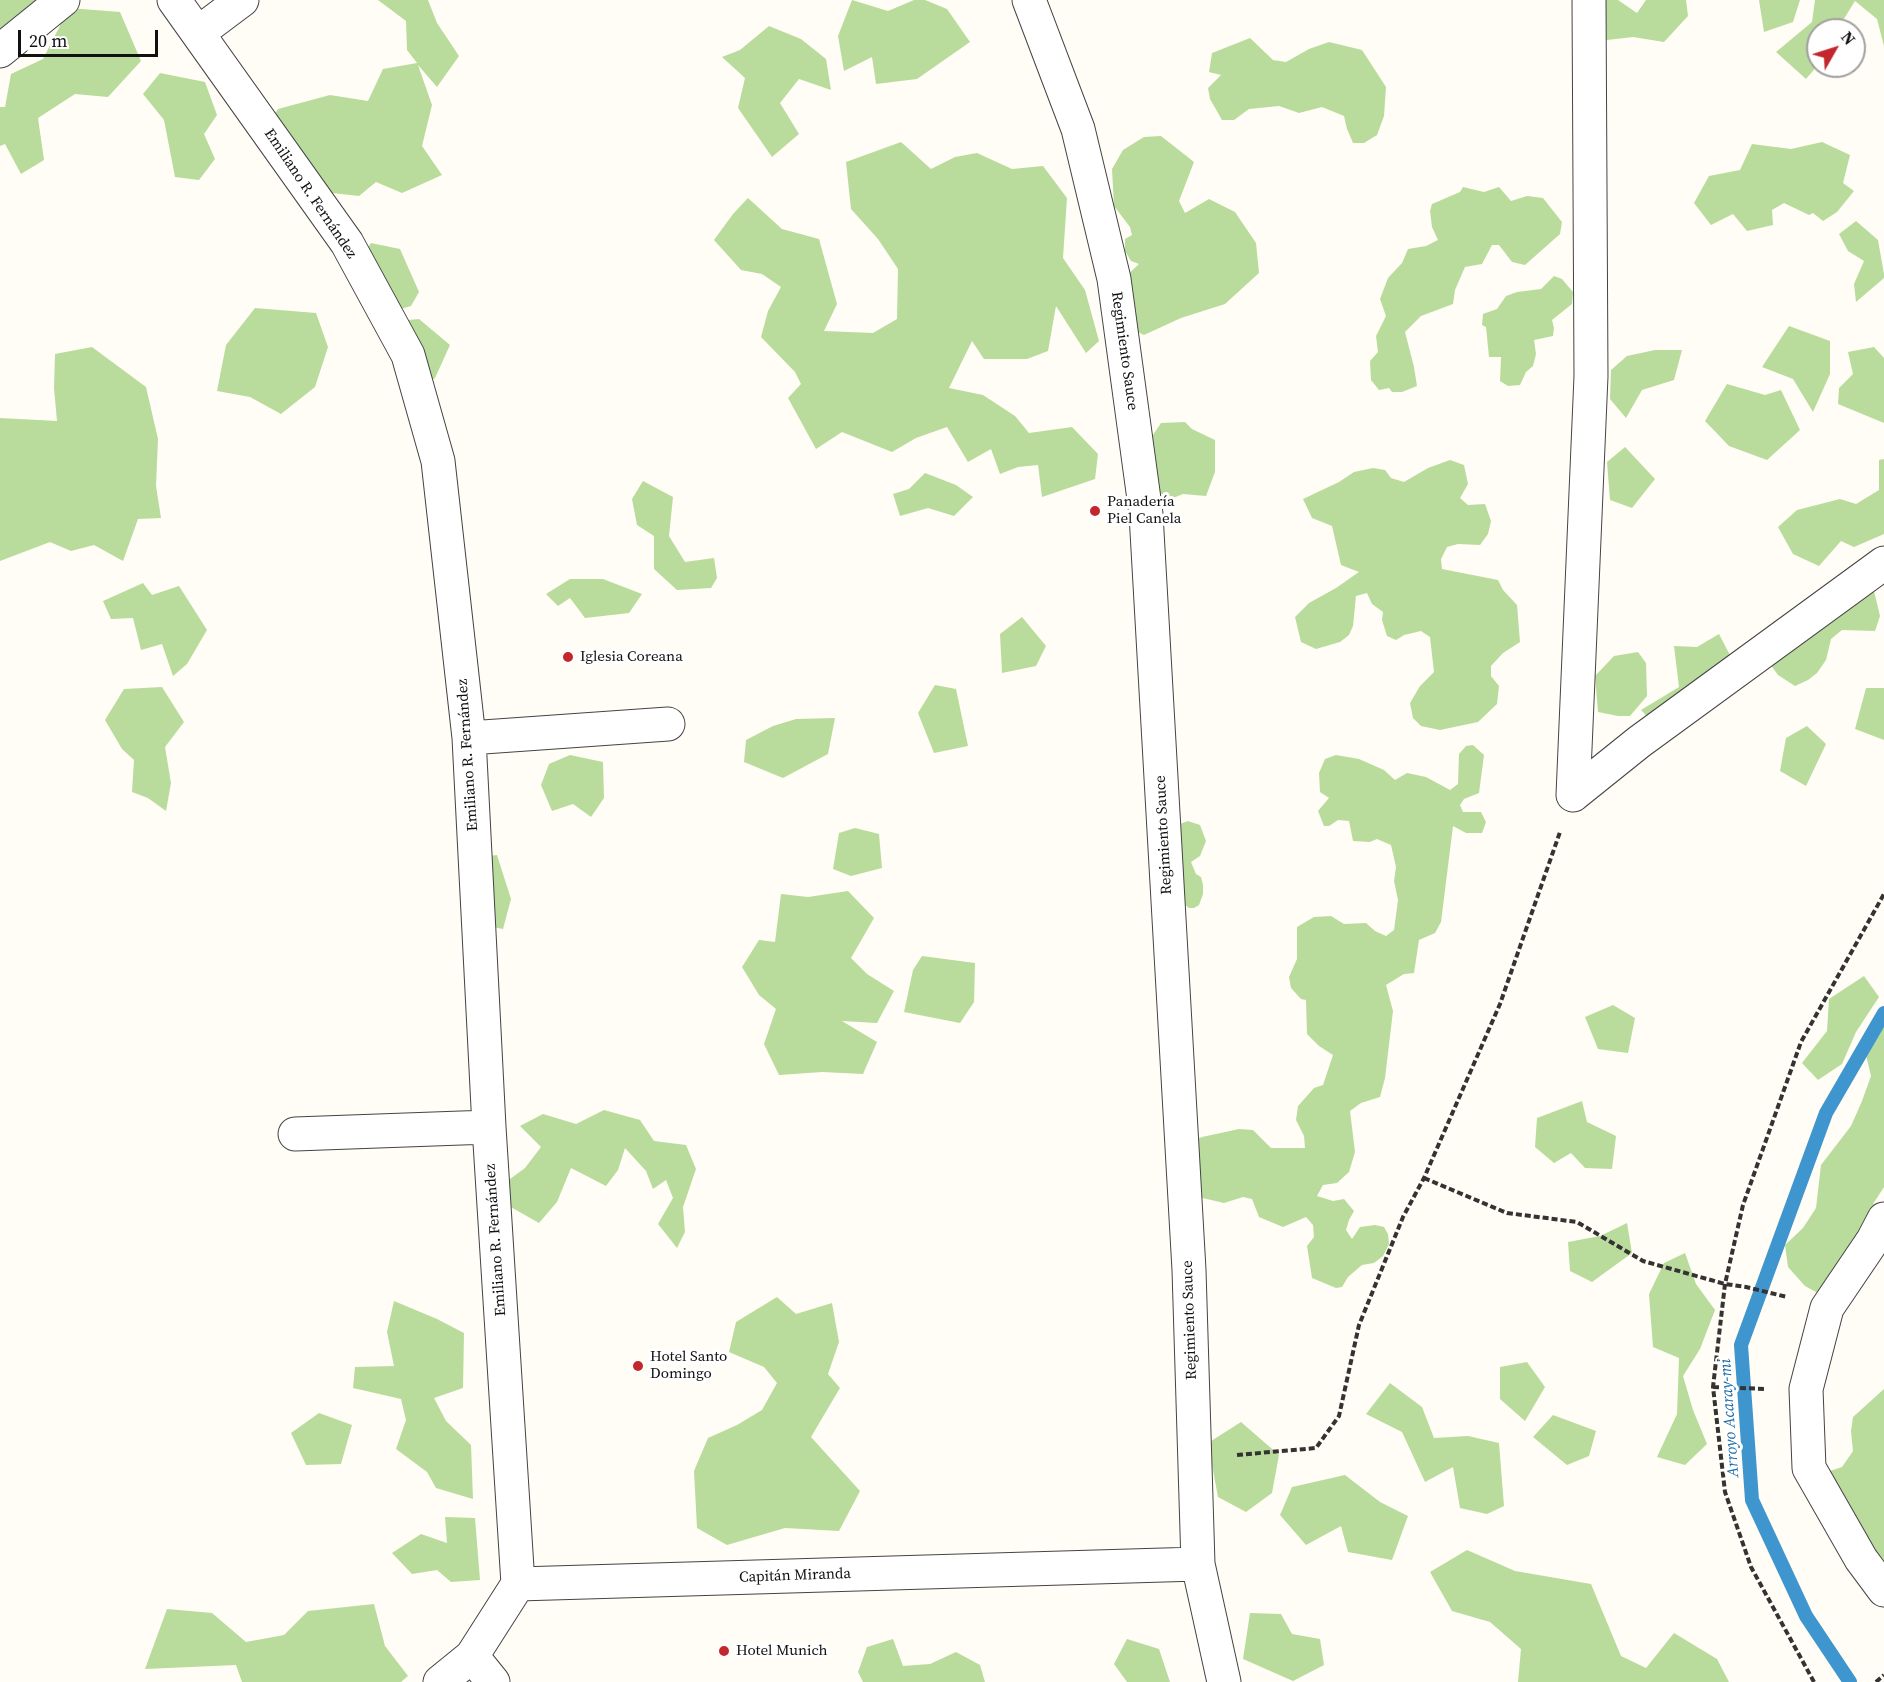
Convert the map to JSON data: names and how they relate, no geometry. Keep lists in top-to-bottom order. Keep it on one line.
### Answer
{"streets":{"street":["Emiliano R. Fernández","Regimiento Sauce","Capitán Miranda"]},"crossings":[["Emiliano R. Fernández","Capitán Miranda"],["Regimiento Sauce","Capitán Miranda"]],"water":["Arroyo Acaray-mi"],"places":["Panadería Piel Canela","Iglesia Coreana","Hotel Santo Domingo","Hotel Munich"],"scale_bar":"20 m","north":"top right"}
